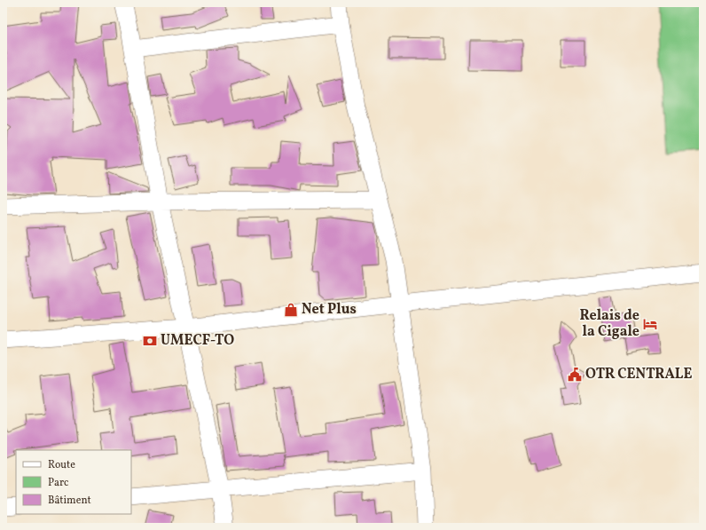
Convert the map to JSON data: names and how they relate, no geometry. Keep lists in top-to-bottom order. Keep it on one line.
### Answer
{"places":{"shop":["Net Plus"],"hotel":["Relais de la Cigale"],"bank":["UMECF-TO"],"public building":["OTR CENTRALE"]},"legend":["Route","Parc","Bâtiment"]}
